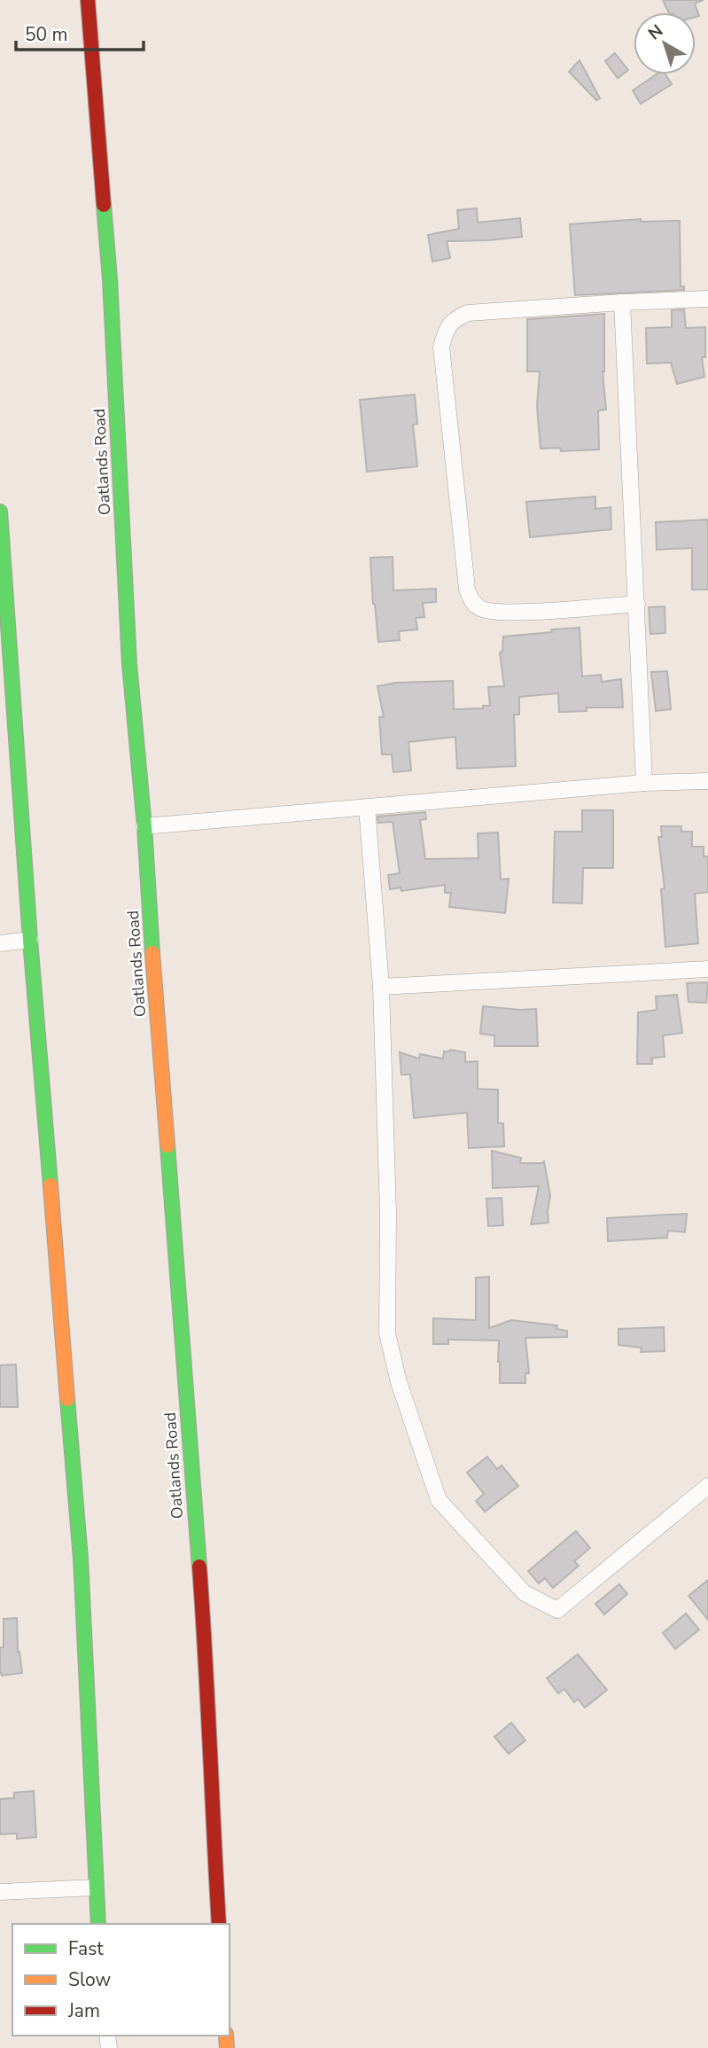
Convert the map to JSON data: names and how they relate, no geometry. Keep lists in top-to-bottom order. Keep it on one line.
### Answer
{"streets":{"street":["Oatlands Road"]},"legend":["Fast","Slow","Jam"],"scale_bar":"50 m","north":"top left"}
